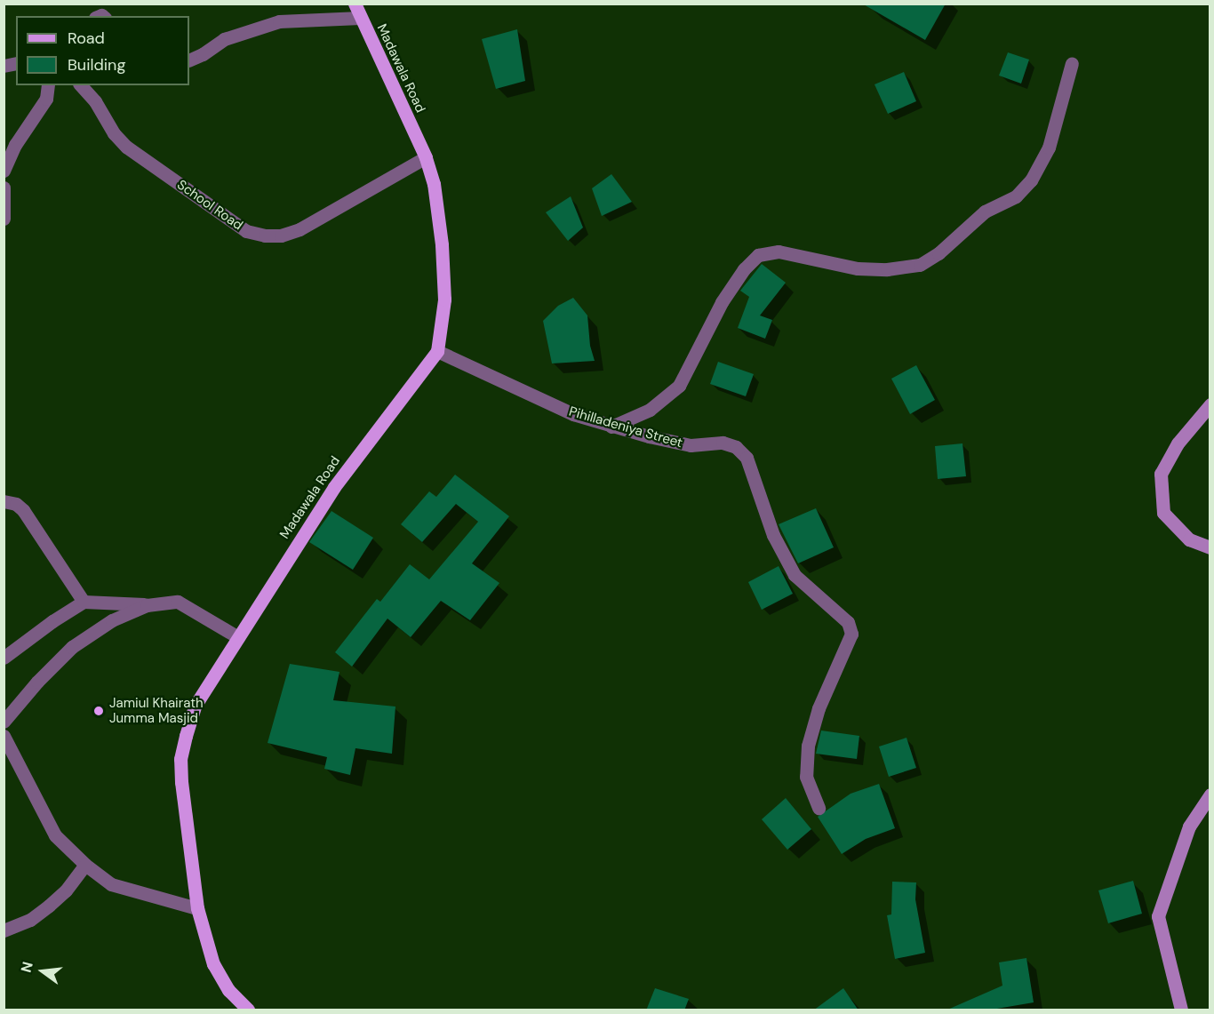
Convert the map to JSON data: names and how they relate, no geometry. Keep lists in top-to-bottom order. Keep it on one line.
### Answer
{"streets":{"main road":["Madawala Road"],"street":["School Road","Pihilladeniya Street"]},"crossings":[["Madawala Road","School Road"],["Madawala Road","Pihilladeniya Street"]],"places":["Jamiul Khairath Jumma Masjid"],"legend":["Road","Building"],"north":"left"}
